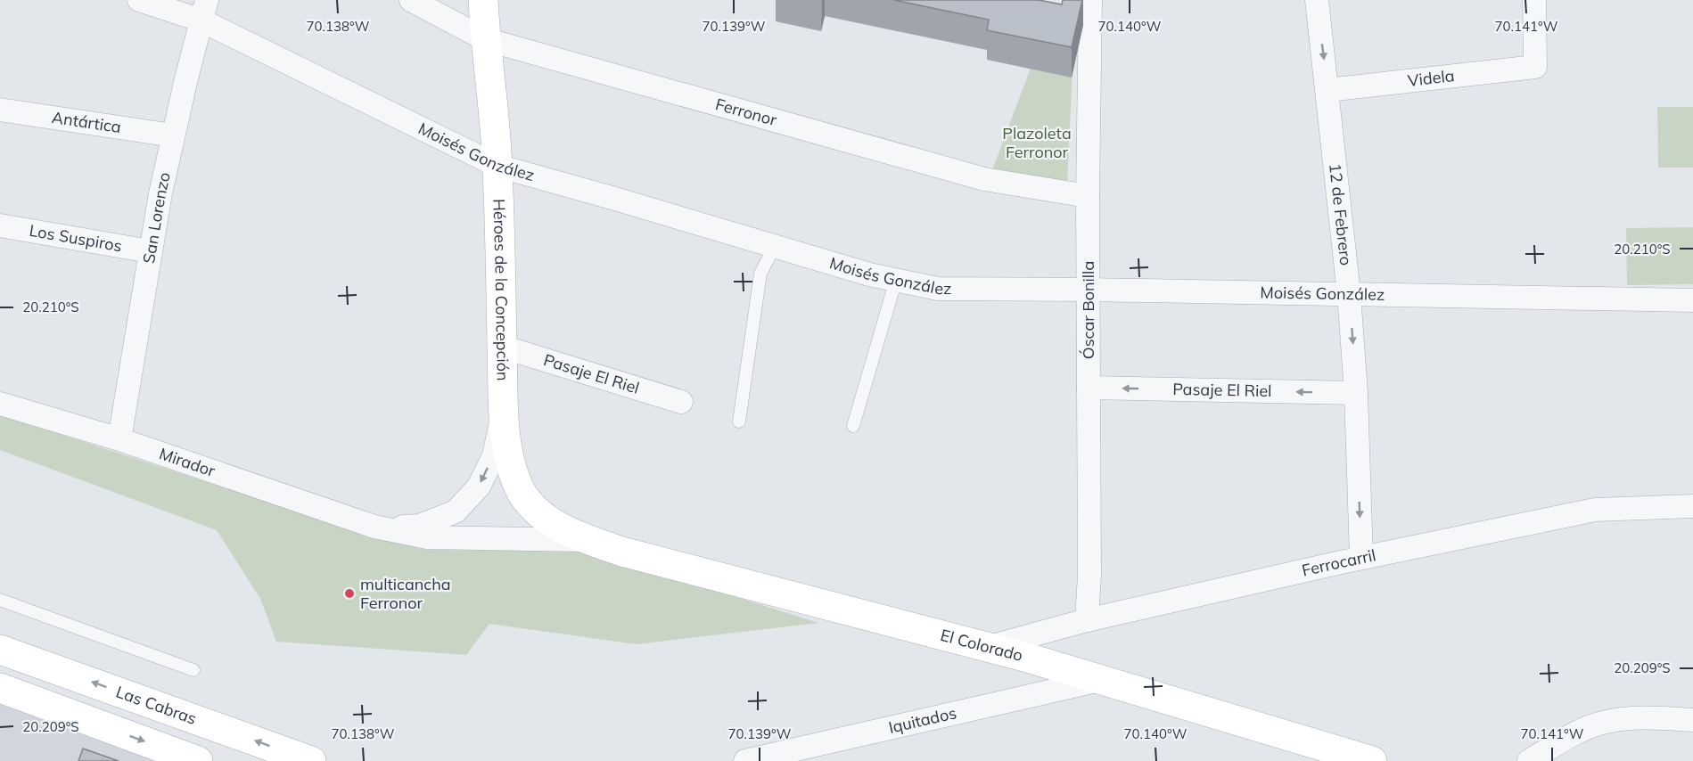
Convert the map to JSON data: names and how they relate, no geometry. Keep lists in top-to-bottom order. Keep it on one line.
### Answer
{"streets":{"street":["Videla","Ferronor","Antártica","Moisés González","12 de Febrero","San Lorenzo","Los Suspiros","Héroes de la Concepción","Óscar Bonilla","Pasaje El Riel","Mirador","Ferrocarril","El Colorado","Las Cabras","Iquitados"]},"crossings":[["Videla","12 de Febrero"],["Ferronor","Héroes de la Concepción"],["Ferronor","Óscar Bonilla"],["Antártica","San Lorenzo"],["Moisés González","12 de Febrero"],["Moisés González","San Lorenzo"],["Moisés González","Héroes de la Concepción"],["Moisés González","Óscar Bonilla"],["12 de Febrero","Pasaje El Riel"],["12 de Febrero","Ferrocarril"],["San Lorenzo","Los Suspiros"],["San Lorenzo","Mirador"],["Héroes de la Concepción","Pasaje El Riel"],["Héroes de la Concepción","Mirador"],["Héroes de la Concepción","El Colorado"],["Óscar Bonilla","Pasaje El Riel"],["Óscar Bonilla","Ferrocarril"],["Mirador","El Colorado"],["Ferrocarril","El Colorado"],["El Colorado","Iquitados"]],"one_way":["12 de Febrero","Pasaje El Riel"],"parks":["Plazoleta Ferronor"],"places":["multicancha Ferronor"],"coordinates":["70.138°W","70.139°W","70.140°W","70.141°W","20.210°S","20.209°S"]}
